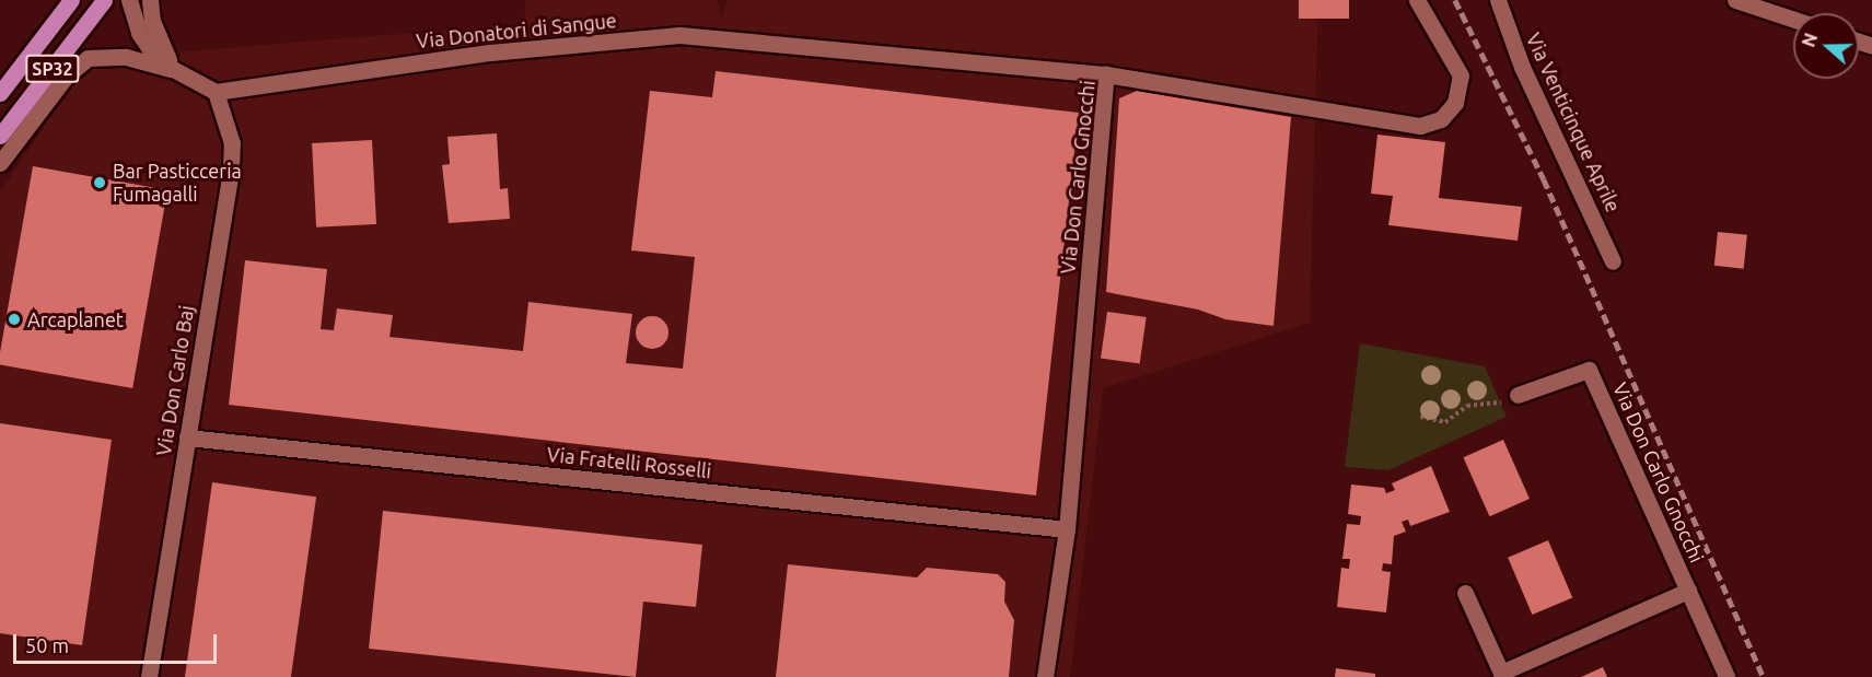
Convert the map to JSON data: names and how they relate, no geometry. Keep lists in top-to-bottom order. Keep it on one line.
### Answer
{"streets":{"main road":["SP32"],"street":["Via Donatori di Sangue","Via Venticinque Aprile","Via Don Carlo Gnocchi","Via Don Carlo Baj","Via Fratelli Rosselli"]},"crossings":[["Via Donatori di Sangue","Via Don Carlo Gnocchi"],["Via Donatori di Sangue","Via Don Carlo Baj"],["Via Don Carlo Gnocchi","Via Fratelli Rosselli"],["Via Don Carlo Baj","Via Fratelli Rosselli"]],"places":["Bar Pasticceria Fumagalli","Arcaplanet"],"scale_bar":"50 m","north":"left"}
